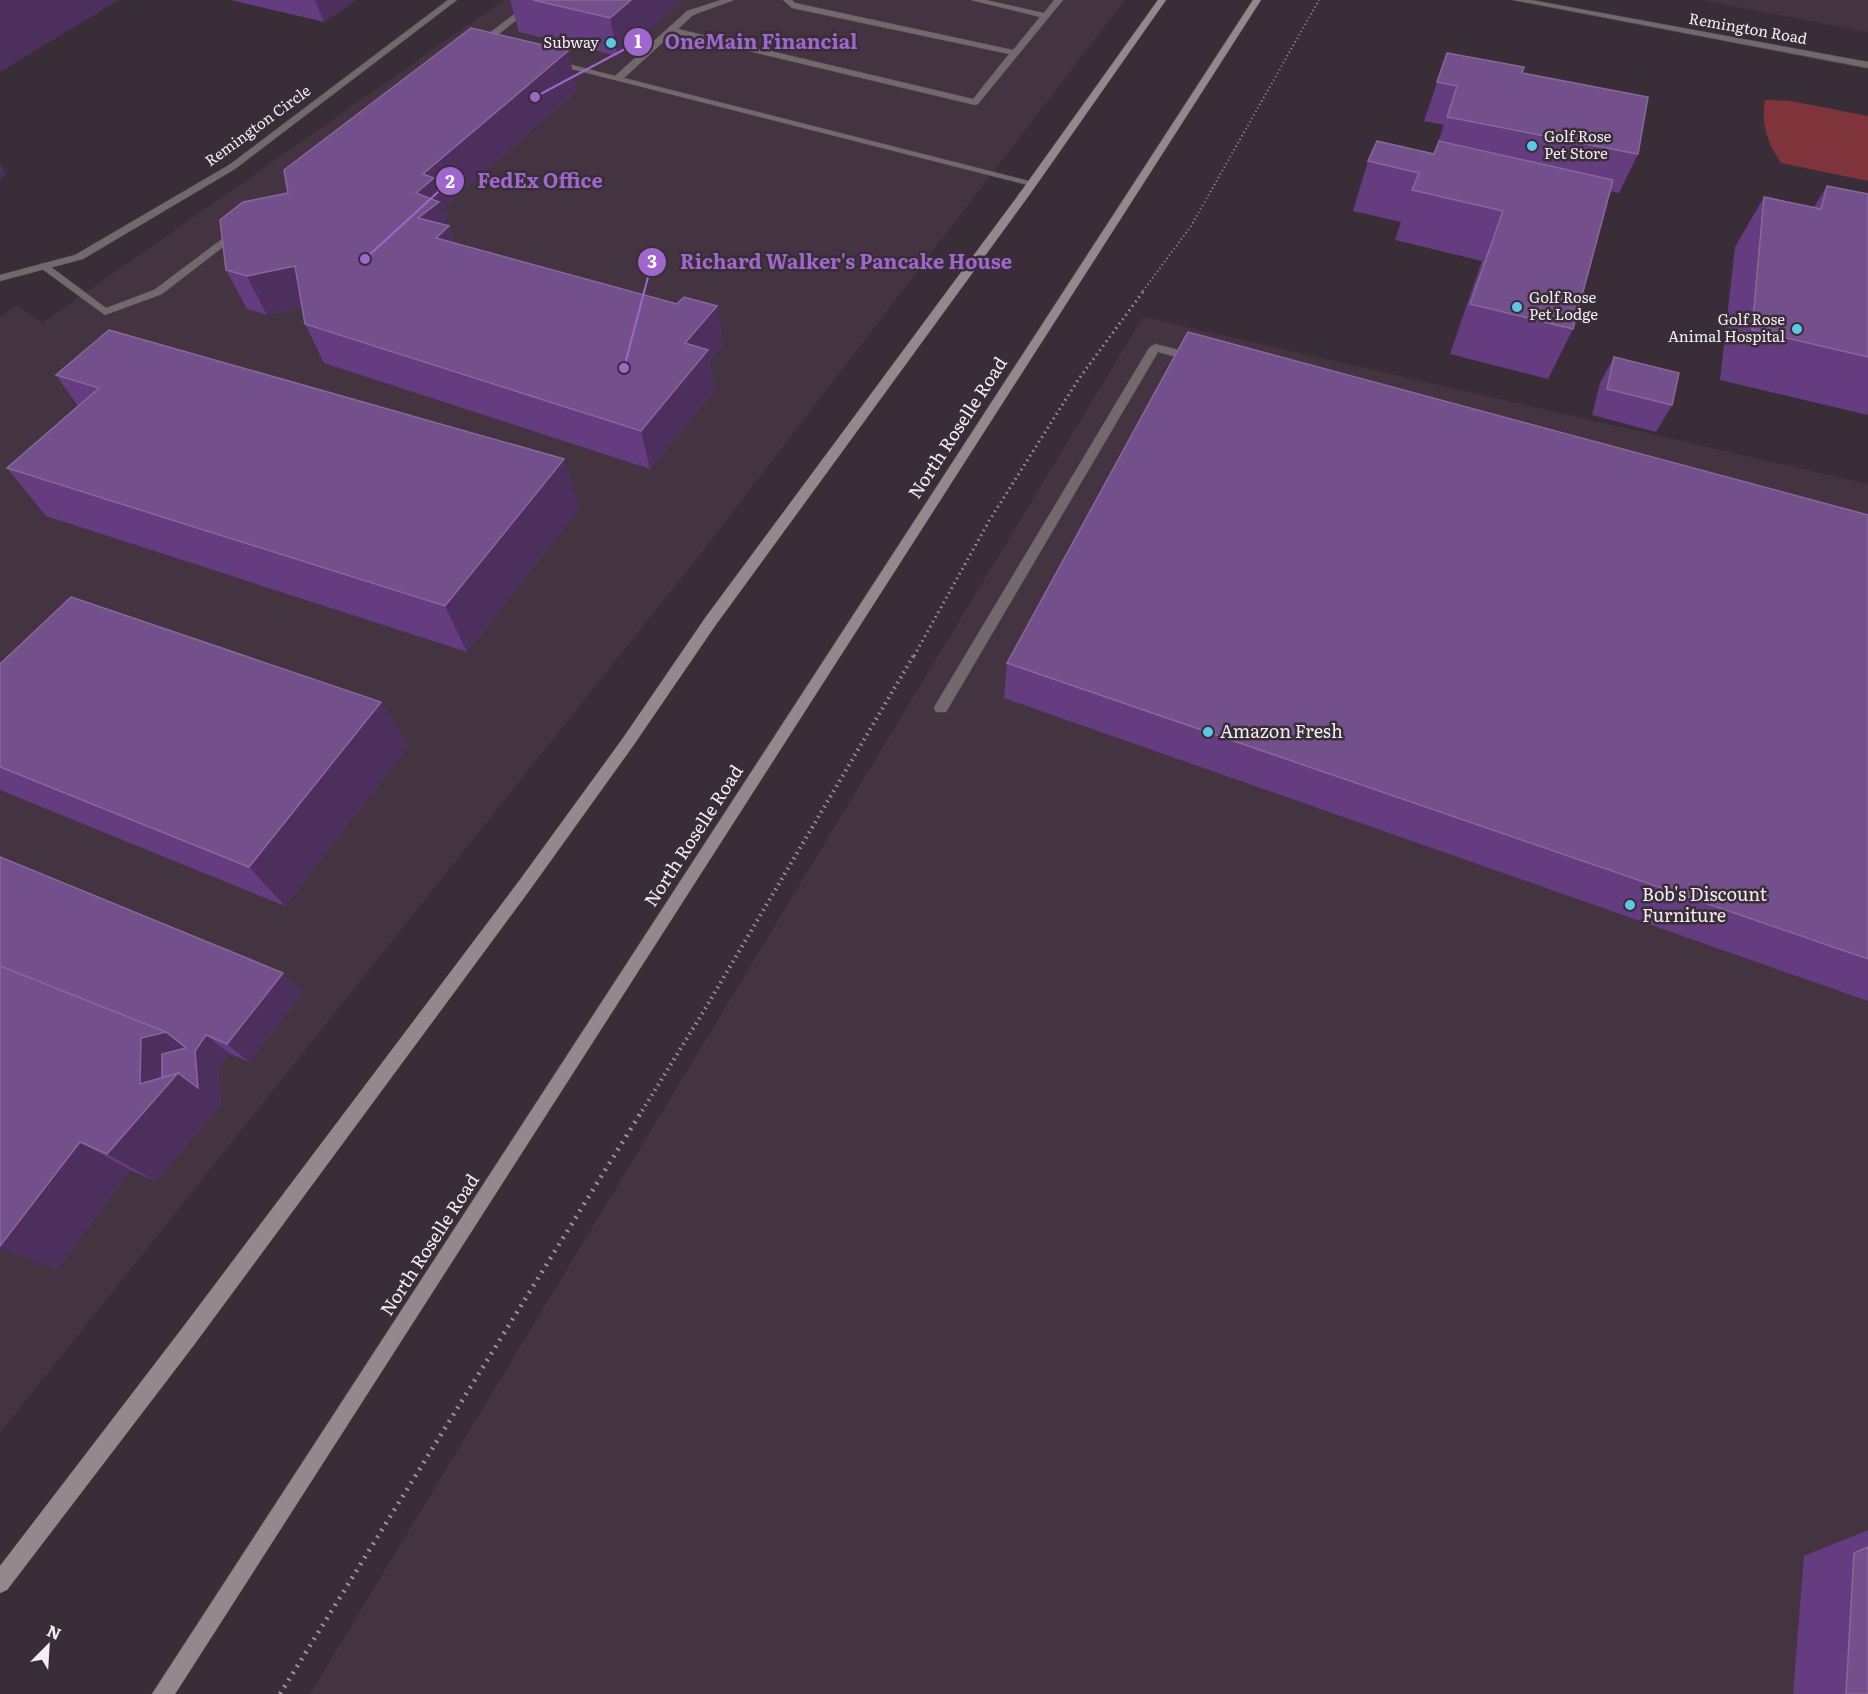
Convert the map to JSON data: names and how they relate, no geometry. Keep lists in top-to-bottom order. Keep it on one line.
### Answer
{"streets":{"main road":["North Roselle Road"],"street":["Remington Road","Remington Circle"]},"places":["Subway","OneMain Financial","Golf Rose Pet Store","FedEx Office","Golf Rose Pet Lodge","Golf Rose Animal Hospital","Richard Walker's Pancake House","Amazon Fresh","Bob's Discount Furniture"],"north":"top right"}
